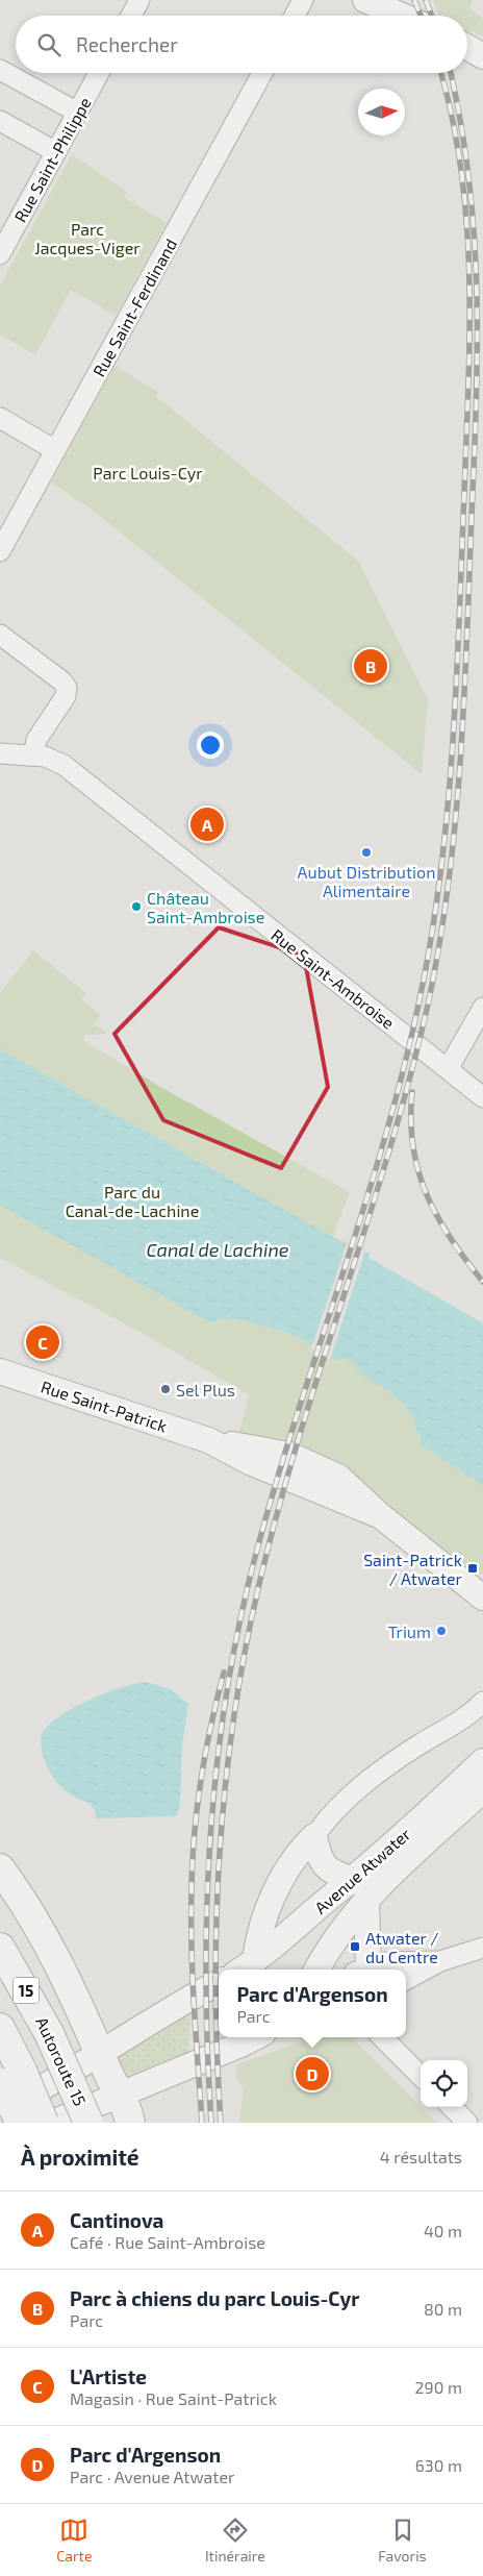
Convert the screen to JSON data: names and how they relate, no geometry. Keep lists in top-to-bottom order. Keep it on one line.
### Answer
{"streets":{"highway":["15","Autoroute 15"],"main road":["Rue Saint-Patrick","Avenue Atwater"],"street":["Rue Saint-Philippe","Rue Saint-Ferdinand","Rue Saint-Ambroise"]},"water":["Canal de Lachine"],"parks":["Parc Jacques-Viger","Parc Louis-Cyr","Parc du Canal-de-Lachine"],"places":{"other":["Aubut Distribution Alimentaire","Château Saint-Ambroise","Sel Plus","Trium"],"transit":["Saint-Patrick / Atwater","Atwater / du Centre"]},"north":"right","page":{"search":"Rechercher","pins":["B","A","C","D"],"popup":["Parc d'Argenson","Parc"],"heading":["À proximité","4 résultats"],"list":[{"mark":"A","name":"Cantinova","note":"Café · Rue Saint-Ambroise","value":"40 m"},{"mark":"B","name":"Parc à chiens du parc Louis-Cyr","note":"Parc","value":"80 m"},{"mark":"C","name":"L'Artiste","note":"Magasin · Rue Saint-Patrick","value":"290 m"},{"mark":"D","name":"Parc d'Argenson","note":"Parc · Avenue Atwater","value":"630 m"}],"nav":["Carte","Itinéraire","Favoris"]}}
